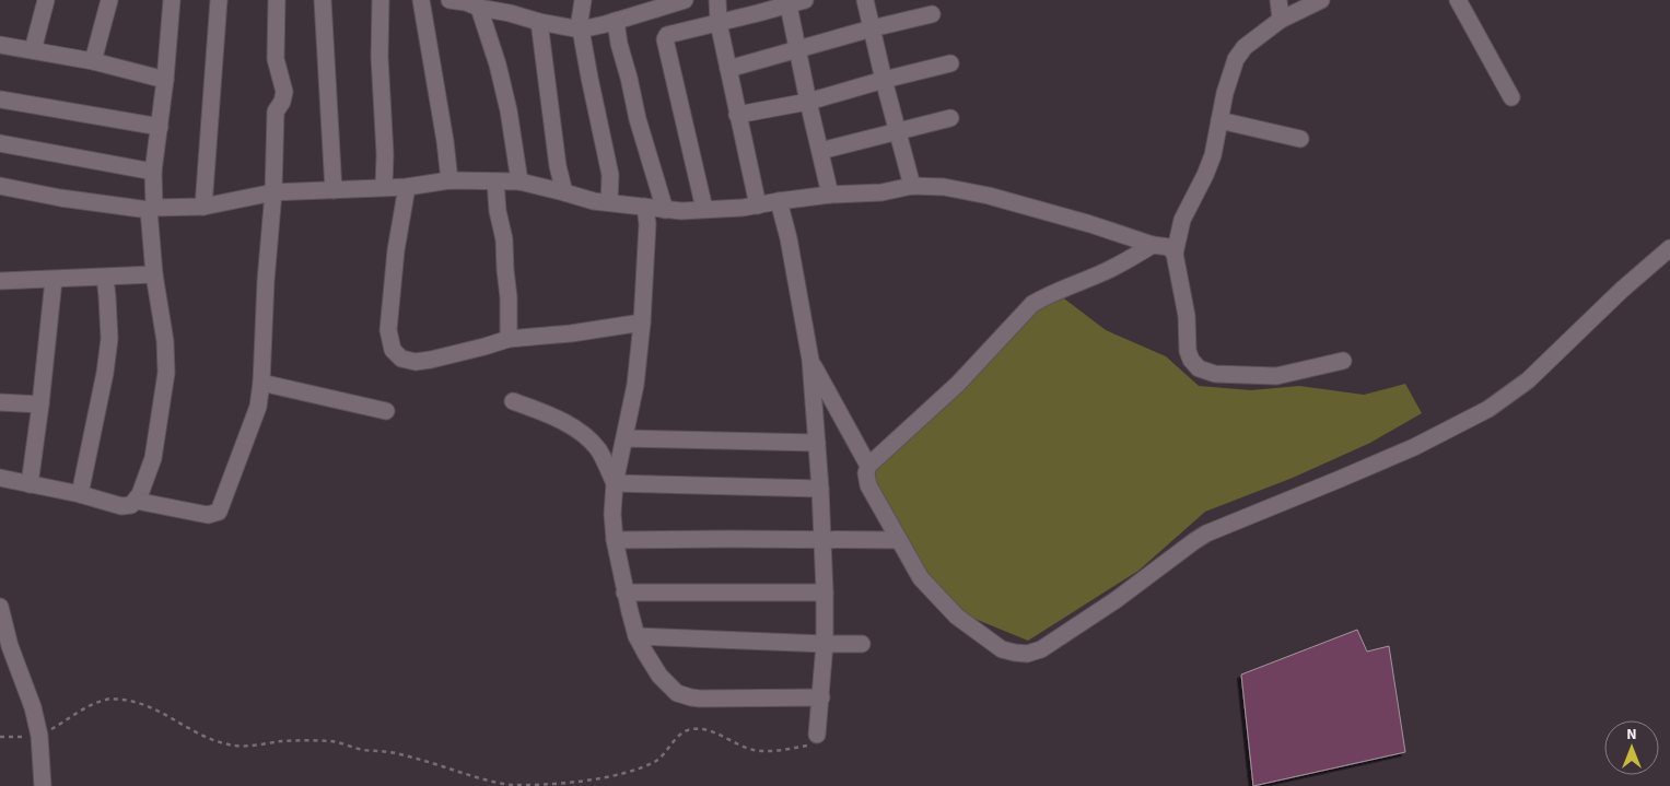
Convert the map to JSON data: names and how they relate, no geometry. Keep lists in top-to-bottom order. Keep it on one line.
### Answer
{"north":"top"}
